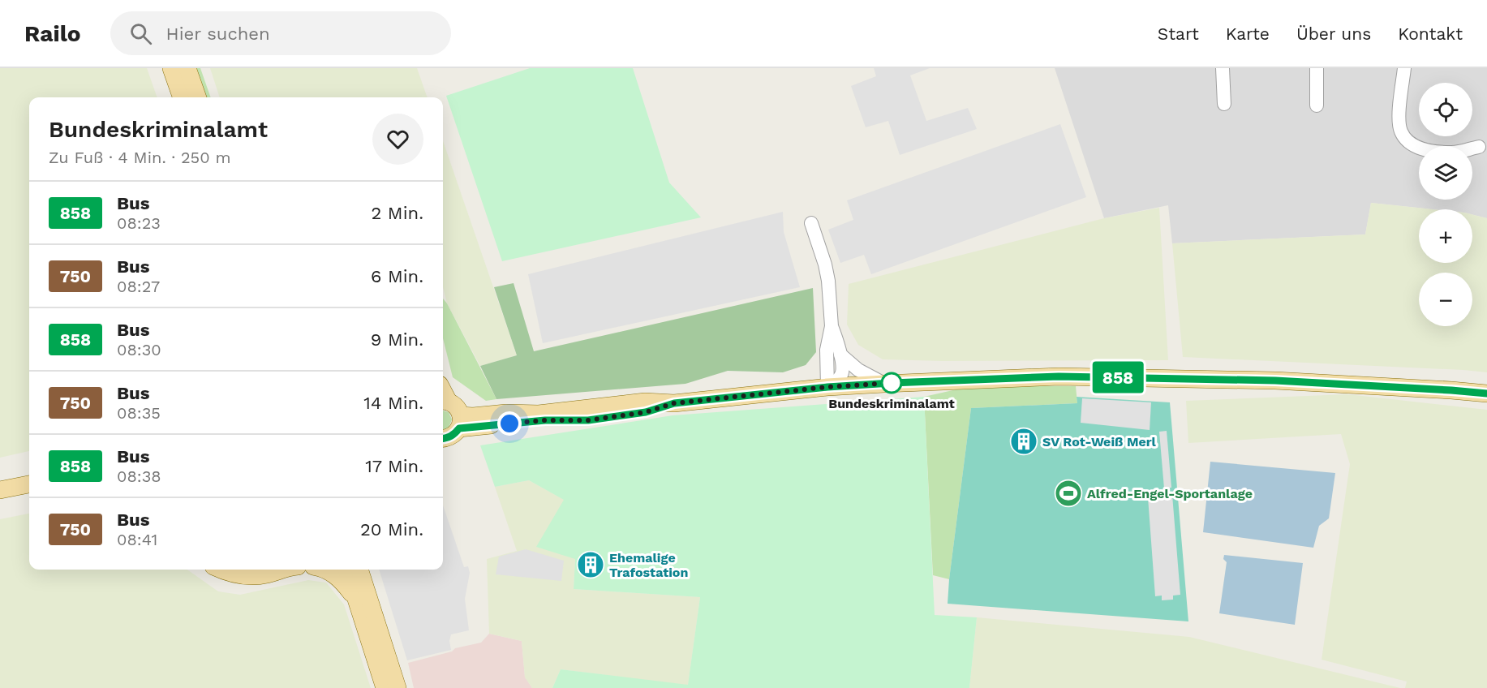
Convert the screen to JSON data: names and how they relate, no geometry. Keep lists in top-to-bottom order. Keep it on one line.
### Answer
{"places":{"other":["Bundeskriminalamt"],"building":["SV Rot-Weiß Merl","Ehemalige Trafostation"],"sports":["Alfred-Engel-Sportanlage"]},"lines":["bus line 858"],"page":{"header":"Railo","search":"Hier suchen","nav":["Start","Karte","Über uns","Kontakt"],"on_map":"858","map_buttons":["+","−"],"heading":["Bundeskriminalamt","Zu Fuß · 4 Min. · 250 m"],"list":[{"mark":"858","name":"Bus","note":"08:23","value":"2 Min."},{"mark":"750","name":"Bus","note":"08:27","value":"6 Min."},{"mark":"858","name":"Bus","note":"08:30","value":"9 Min."},{"mark":"750","name":"Bus","note":"08:35","value":"14 Min."},{"mark":"858","name":"Bus","note":"08:38","value":"17 Min."},{"mark":"750","name":"Bus","note":"08:41","value":"20 Min."}]}}
